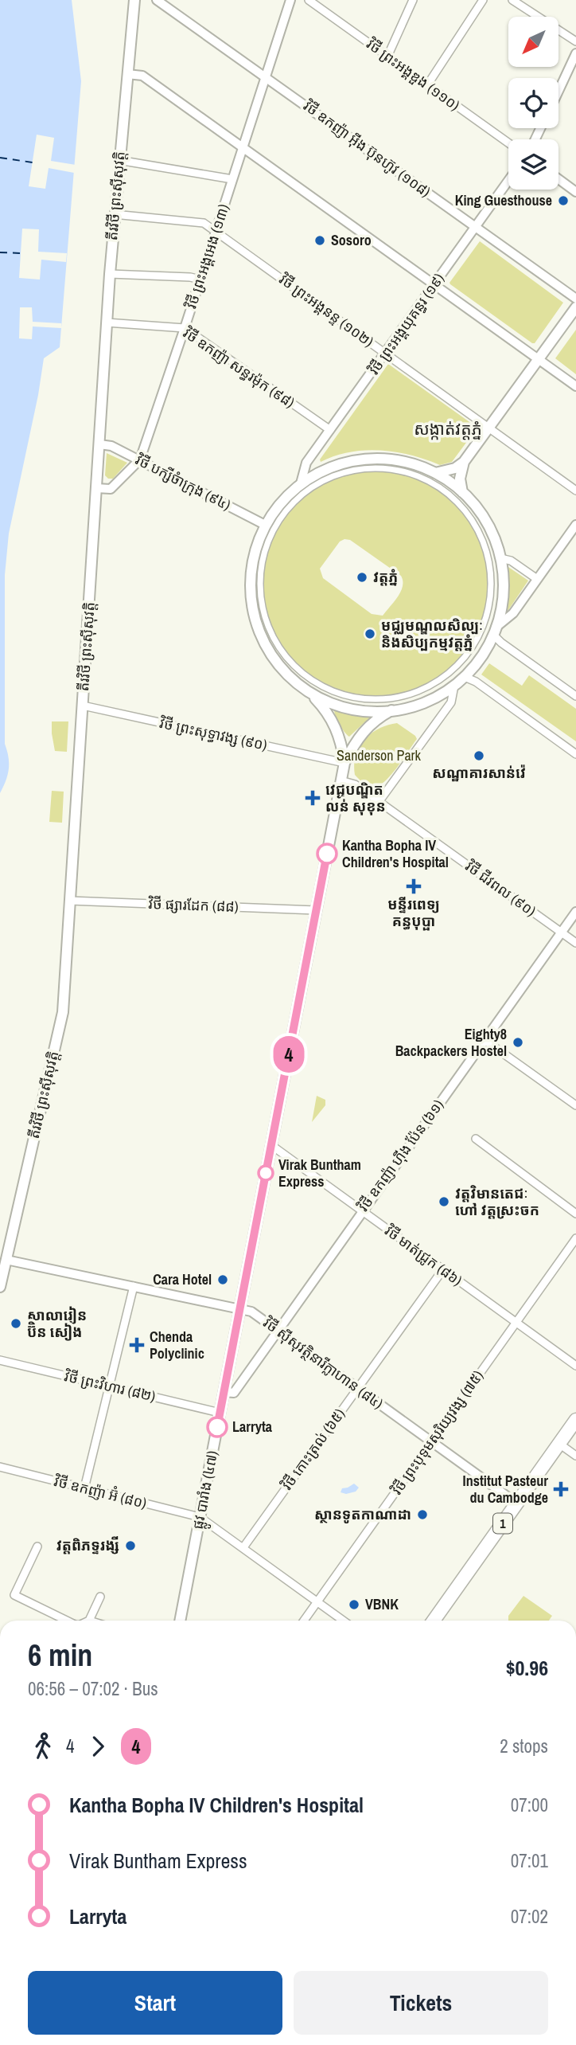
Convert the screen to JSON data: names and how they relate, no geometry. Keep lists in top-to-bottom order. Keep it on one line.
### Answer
{"streets":{"highway":["1"],"main road":["តីរវិថី ព្រះស៊ីសុវត្តិ","ផ្លូវ បារាំង (៤៧)"],"street":["វិថី ព្រះអង្គឌួង (១១០)","វិថី ឧកញ៉ា អ៊ីង ប៊ុនហ៊ូវ (១០៨)","វិថី ព្រះអង្គអេង (១៣)","វិថី ព្រះអង្គនន្ទ (១០២)","វិថី ព្រះអង្គយុគន្ធរ (១៩)","វិថី ឧកញ៉ា សន្ធរម៉ុក (៩៨)","វិថី បក្សីចំាក្រុង (៩៤)","វិថី ព្រះសុទ្ធាវង្ស (៩០)","វិថី ជីវពល (៩០)","វិថី ផ្សារដែក (៨៨)","វិថី ឧកញ៉ា ហ៊ីង ប៉ែន (៦១)","វិថី មាត់ជ្រូក (៨៦)","វិថី ស៊ីសុវត្ថិនារីក្លាហាន (៨៤)","វិថី ព្រះវិហារ (៨២)","វិថី ព្រះបុទុមសុរិយ្យវង្ស (៧៥)","វិថី កោះត្រល់ (៦៥)","វិថី ឧកញ៉ា អ៊ំ (៨០)"]},"crossings":[["វិថី ឧកញ៉ា អ៊ីង ប៊ុនហ៊ូវ (១០៨)","វិថី ព្រះអង្គអេង (១៣)"],["វិថី ឧកញ៉ា អ៊ីង ប៊ុនហ៊ូវ (១០៨)","វិថី ព្រះអង្គយុគន្ធរ (១៩)"],["តីរវិថី ព្រះស៊ីសុវត្តិ","វិថី ព្រះអង្គអេង (១៣)"],["តីរវិថី ព្រះស៊ីសុវត្តិ","វិថី ព្រះអង្គនន្ទ (១០២)"],["តីរវិថី ព្រះស៊ីសុវត្តិ","វិថី ឧកញ៉ា សន្ធរម៉ុក (៩៨)"],["តីរវិថី ព្រះស៊ីសុវត្តិ","វិថី បក្សីចំាក្រុង (៩៤)"],["តីរវិថី ព្រះស៊ីសុវត្តិ","វិថី ព្រះសុទ្ធាវង្ស (៩០)"],["តីរវិថី ព្រះស៊ីសុវត្តិ","វិថី ផ្សារដែក (៨៨)"],["តីរវិថី ព្រះស៊ីសុវត្តិ","វិថី ស៊ីសុវត្ថិនារីក្លាហាន (៨៤)"],["វិថី ព្រះអង្គអេង (១៣)","វិថី ព្រះអង្គនន្ទ (១០២)"],["វិថី ព្រះអង្គអេង (១៣)","វិថី ឧកញ៉ា សន្ធរម៉ុក (៩៨)"],["វិថី ព្រះអង្គអេង (១៣)","វិថី បក្សីចំាក្រុង (៩៤)"],["វិថី ព្រះអង្គនន្ទ (១០២)","វិថី ព្រះអង្គយុគន្ធរ (១៩)"],["វិថី ព្រះអង្គយុគន្ធរ (១៩)","វិថី ឧកញ៉ា សន្ធរម៉ុក (៩៨)"],["វិថី ព្រះសុទ្ធាវង្ស (៩០)","ផ្លូវ បារាំង (៤៧)"],["វិថី ជីវពល (៩០)","វិថី ឧកញ៉ា ហ៊ីង ប៉ែន (៦១)"],["វិថី ជីវពល (៩០)","ផ្លូវ បារាំង (៤៧)"],["វិថី ផ្សារដែក (៨៨)","ផ្លូវ បារាំង (៤៧)"],["វិថី ឧកញ៉ា ហ៊ីង ប៉ែន (៦១)","វិថី មាត់ជ្រូក (៨៦)"],["វិថី ឧកញ៉ា ហ៊ីង ប៉ែន (៦១)","វិថី ស៊ីសុវត្ថិនារីក្លាហាន (៨៤)"],["វិថី ឧកញ៉ា ហ៊ីង ប៉ែន (៦១)","ផ្លូវ បារាំង (៤៧)"],["វិថី មាត់ជ្រូក (៨៦)","វិថី ព្រះបុទុមសុរិយ្យវង្ស (៧៥)"],["វិថី មាត់ជ្រូក (៨៦)","វិថី កោះត្រល់ (៦៥)"],["វិថី មាត់ជ្រូក (៨៦)","ផ្លូវ បារាំង (៤៧)"],["វិថី ស៊ីសុវត្ថិនារីក្លាហាន (៨៤)","វិថី ព្រះបុទុមសុរិយ្យវង្ស (៧៥)"],["វិថី ស៊ីសុវត្ថិនារីក្លាហាន (៨៤)","វិថី កោះត្រល់ (៦៥)"],["វិថី ស៊ីសុវត្ថិនារីក្លាហាន (៨៤)","ផ្លូវ បារាំង (៤៧)"],["វិថី ស៊ីសុវត្ថិនារីក្លាហាន (៨៤)","1"],["វិថី ព្រះវិហារ (៨២)","ផ្លូវ បារាំង (៤៧)"],["ផ្លូវ បារាំង (៤៧)","វិថី ឧកញ៉ា អ៊ំ (៨០)"]],"districts":["សង្កាត់វត្តភ្នំ"],"parks":["Sanderson Park"],"places":{"other":["King Guesthouse","Sosoro","វត្ដភ្នំ","មជ្ឈមណ្ឌលសិល្បៈ និងសិប្បកម្មវត្តភ្នំ","សណ្ឋាគារសាន់វ៉េ","Kantha Bopha IV Children's Hospital","Eighty8 Backpackers Hostel","Virak Buntham Express","វត្តវិមានតេជៈ ហៅ វត្តស្រះចក","Cara Hotel","សាលារៀន ប៊ិន សៀង","Larryta","ស្ថានទូតកាណាដា","វត្តពិភទ្ទរង្សី","VBNK"],"health":["វេជ្ជបណ្ឌិត លន់ សុខុន","មន្ទីរពេទ្យ គន្ធបុប្ផា","Chenda Polyclinic","Institut Pasteur du Cambodge"]},"lines":["bus line 4"],"north":"bottom left","page":{"on_map":"4","heading":["6 min","06:56 – 07:02 · Bus","$0.96"],"legs":["4","4","2 stops"],"list":[{"name":"Kantha Bopha IV Children's Hospital","value":"07:00"},{"name":"Virak Buntham Express","value":"07:01"},{"name":"Larryta","value":"07:02"}],"buttons":["Start","Tickets"]}}
